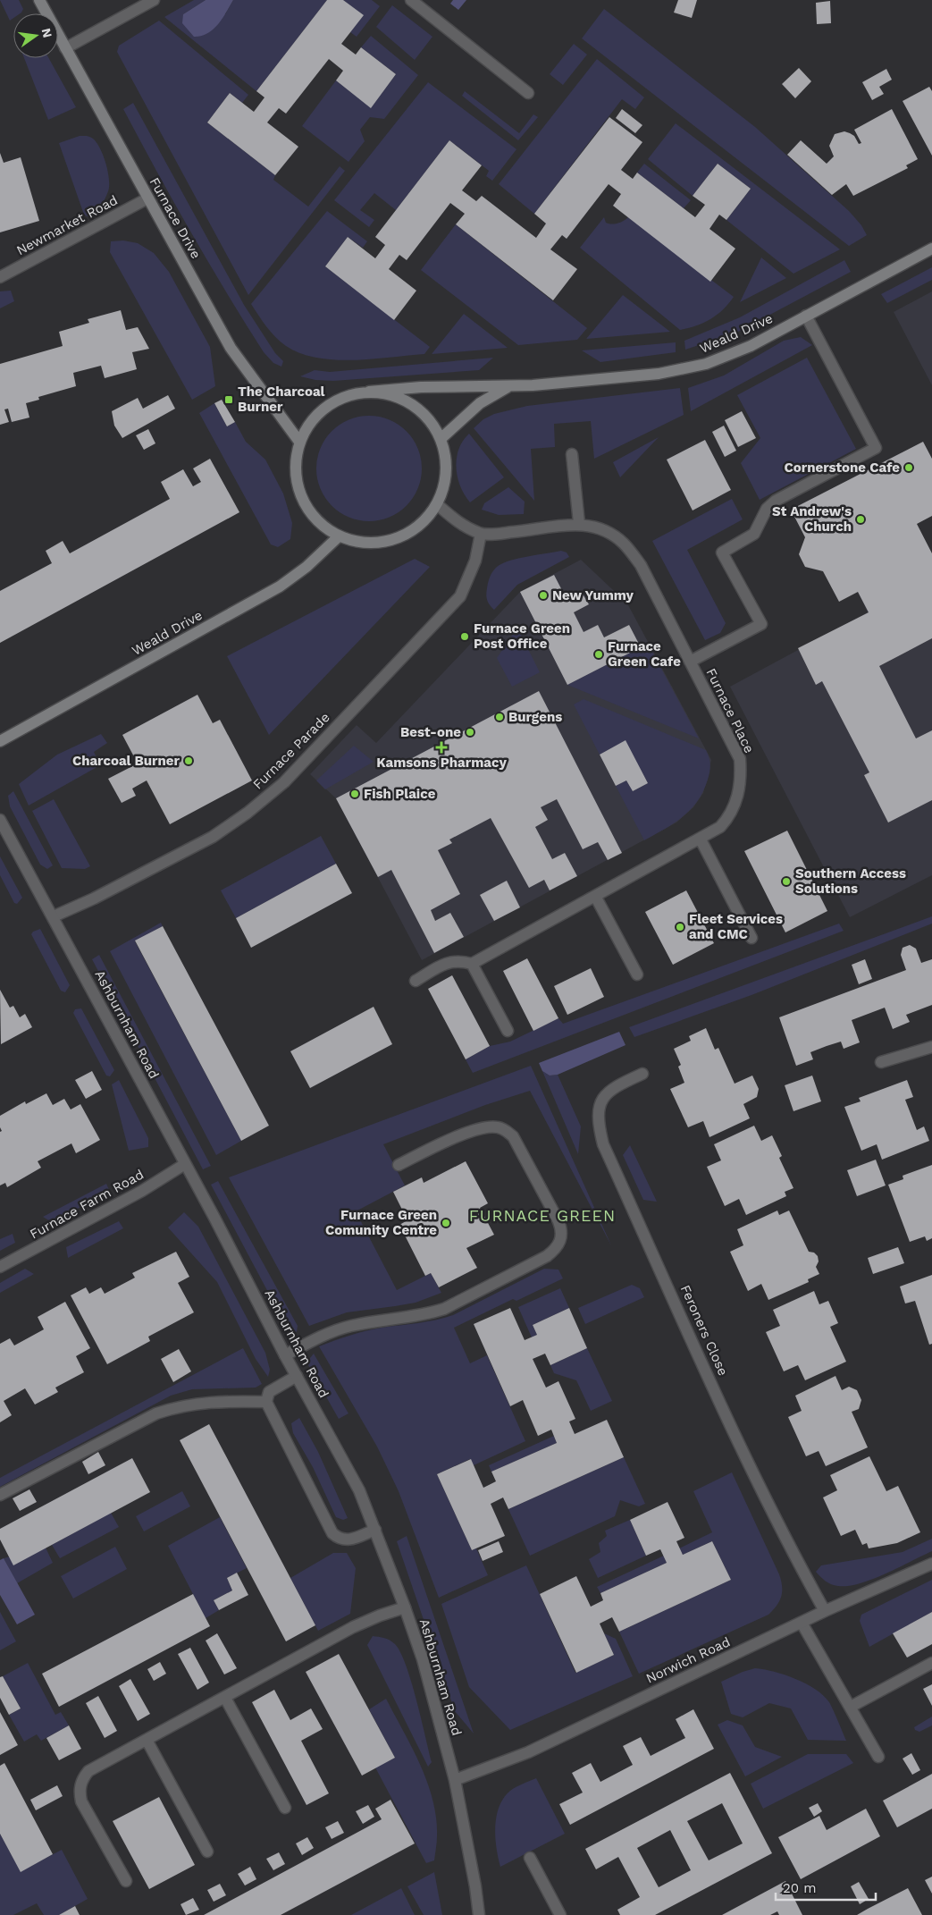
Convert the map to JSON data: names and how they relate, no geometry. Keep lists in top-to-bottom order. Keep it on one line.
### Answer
{"streets":{"street":["Furnace Drive","Newmarket Road","Weald Drive","Furnace Place","Furnace Parade","Ashburnham Road","Furnace Farm Road","Feroners Close","Norwich Road"]},"crossings":[["Furnace Drive","Newmarket Road"],["Furnace Drive","Weald Drive"],["Furnace Drive","Furnace Place"],["Weald Drive","Furnace Place"],["Furnace Place","Furnace Parade"],["Furnace Parade","Ashburnham Road"],["Ashburnham Road","Furnace Farm Road"],["Ashburnham Road","Norwich Road"],["Feroners Close","Norwich Road"]],"districts":["FURNACE GREEN"],"places":{"transit":["The Charcoal Burner"],"other":["Cornerstone Cafe","St Andrew's Church","New Yummy","Furnace Green Post Office","Furnace Green Cafe","Burgens","Best-one","Charcoal Burner","Fish Plaice","Southern Access Solutions","Fleet Services and CMC","Furnace Green Comunity Centre"],"health":["Kamsons Pharmacy"]},"scale_bar":"20 m","north":"right"}
